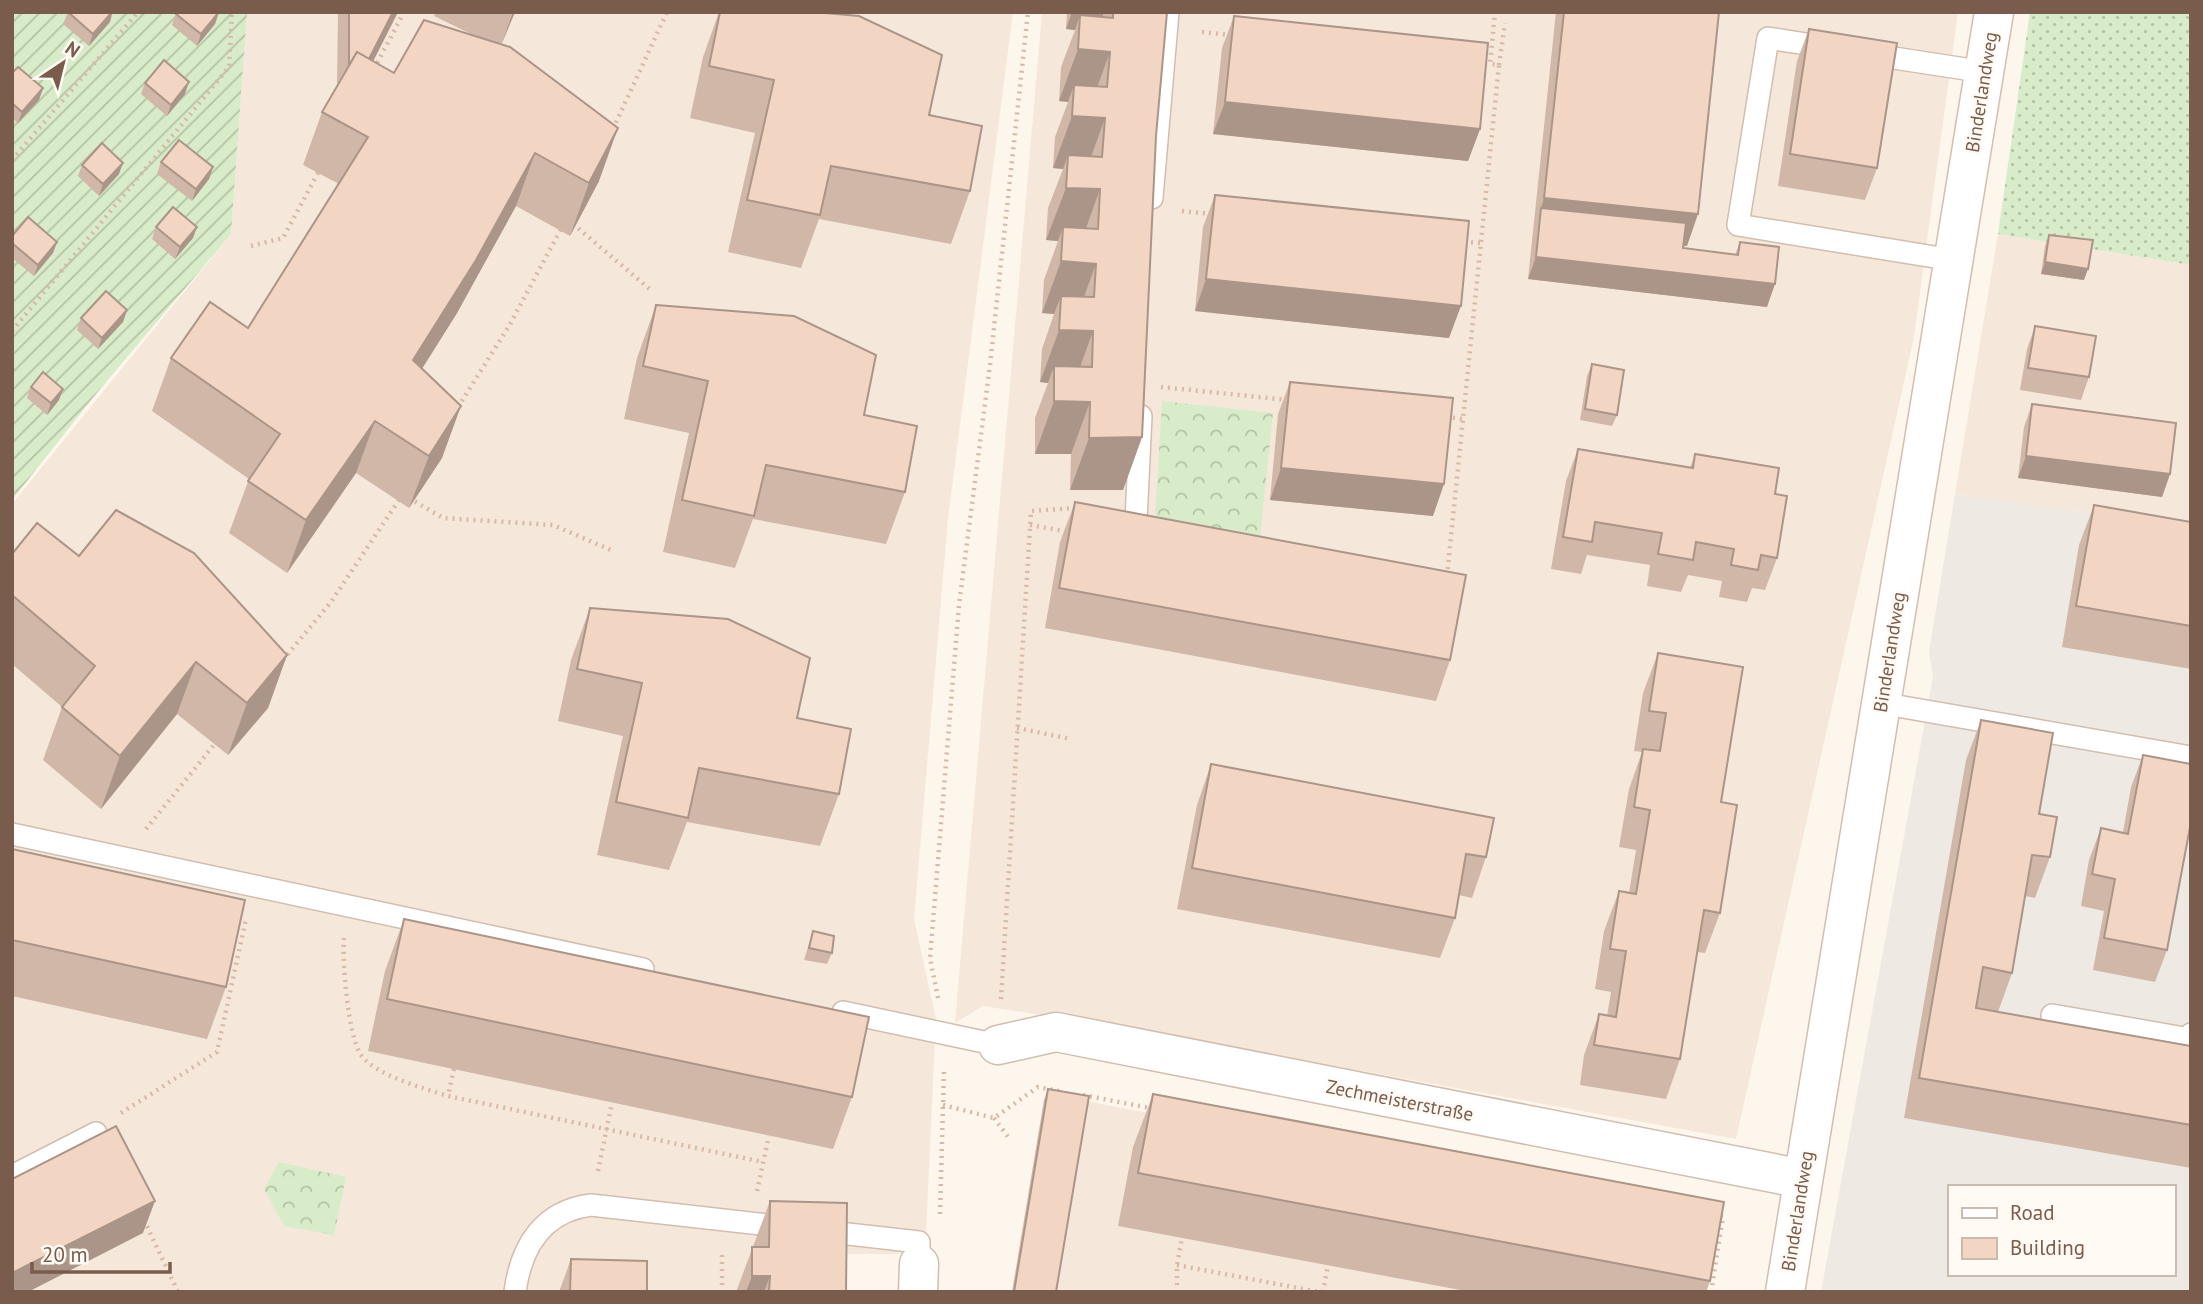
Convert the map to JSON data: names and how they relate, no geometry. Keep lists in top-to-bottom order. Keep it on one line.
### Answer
{"streets":{"street":["Binderlandweg","Zechmeisterstraße"]},"crossings":[["Binderlandweg","Zechmeisterstraße"]],"legend":["Road","Building"],"scale_bar":"20 m","north":"top right"}
